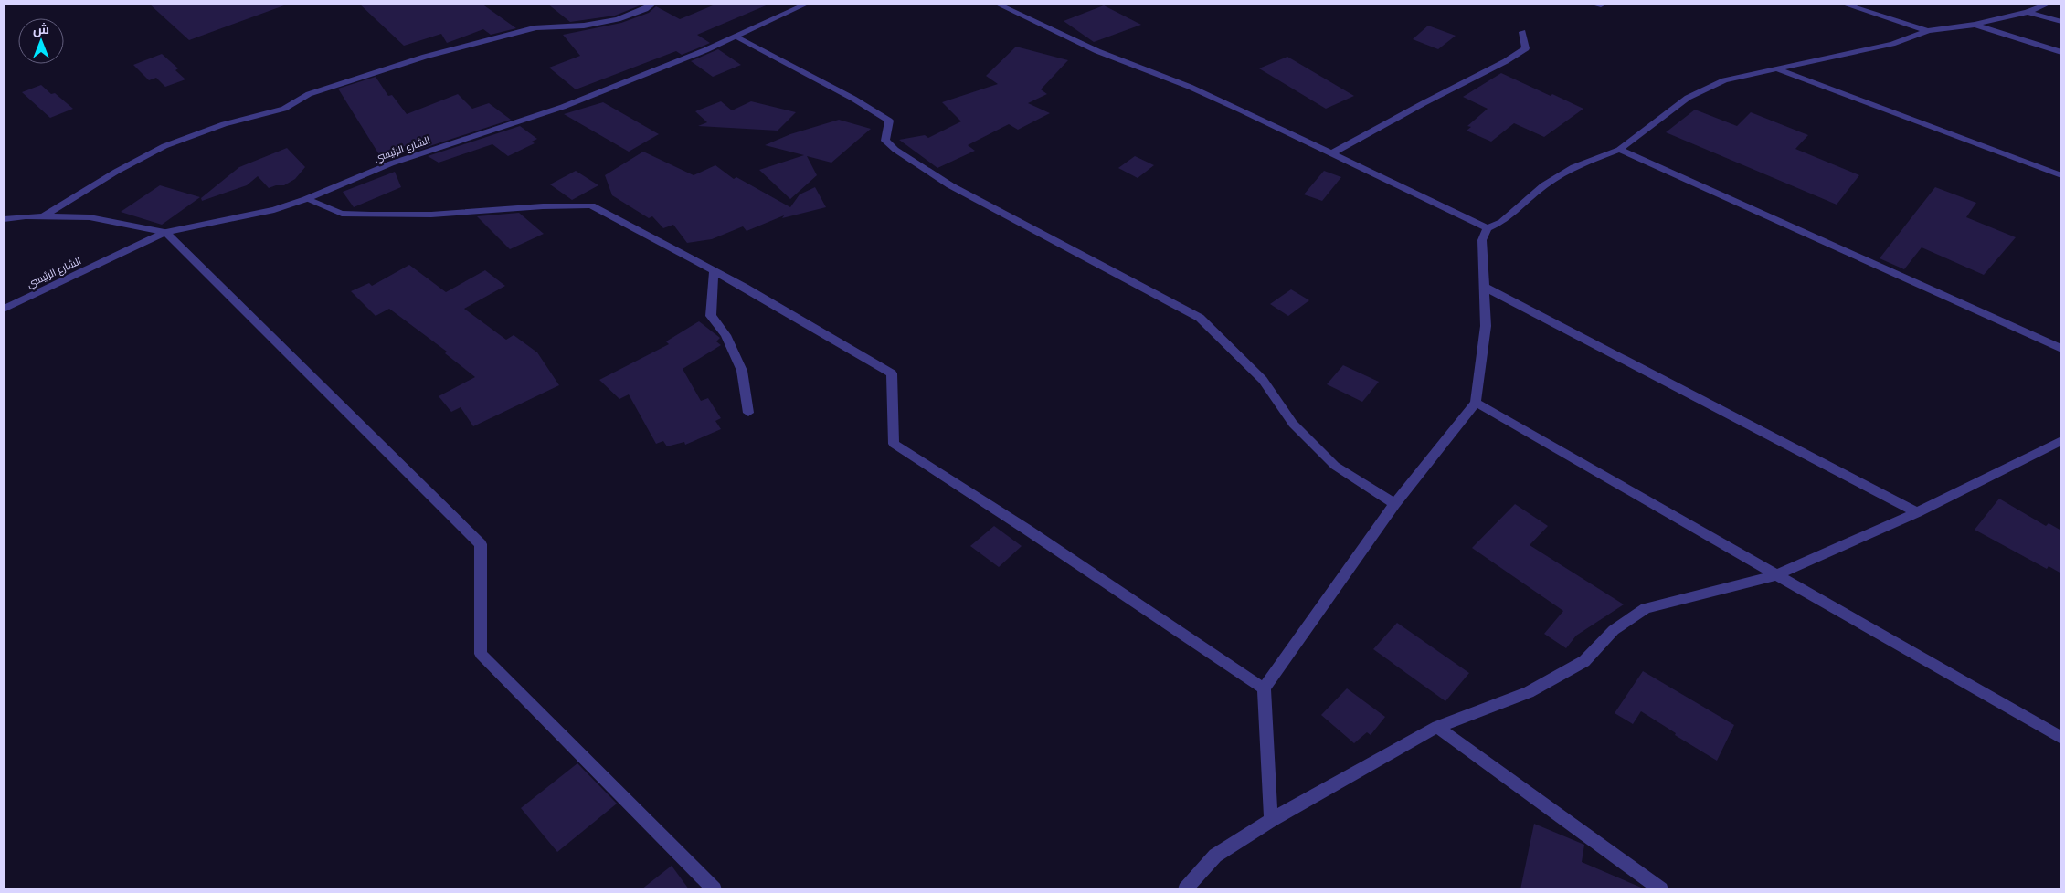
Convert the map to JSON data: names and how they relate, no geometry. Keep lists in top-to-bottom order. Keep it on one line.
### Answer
{"streets":{"street":["الشارع الرئيسي"]},"north":"top"}
